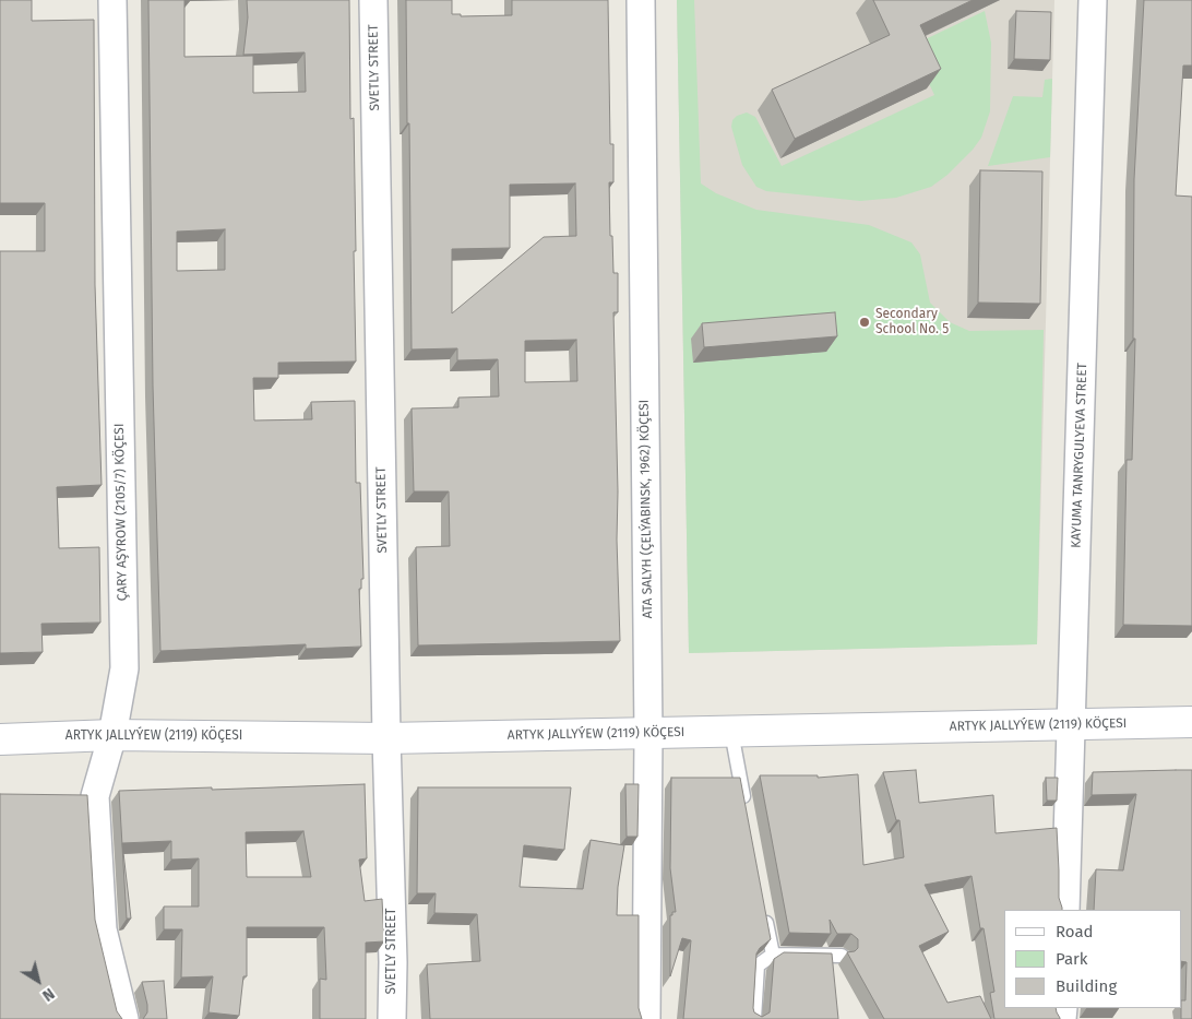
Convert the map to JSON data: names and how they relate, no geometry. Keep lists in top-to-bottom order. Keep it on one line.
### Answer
{"streets":{"street":["SVETLY STREET","KAYUMA TANRYGULYEVA STREET","ATA SALYH (ÇELÝABINSK, 1962) KÖÇESI","ÇARY AŞYROW (2105/7) KÖÇESI","ARTYK JALLYÝEW (2119) KÖÇESI"]},"crossings":[["SVETLY STREET","ARTYK JALLYÝEW (2119) KÖÇESI"],["KAYUMA TANRYGULYEVA STREET","ARTYK JALLYÝEW (2119) KÖÇESI"],["ATA SALYH (ÇELÝABINSK, 1962) KÖÇESI","ARTYK JALLYÝEW (2119) KÖÇESI"],["ÇARY AŞYROW (2105/7) KÖÇESI","ARTYK JALLYÝEW (2119) KÖÇESI"]],"places":["Secondary School No. 5"],"legend":["Road","Park","Building"],"north":"bottom right"}
